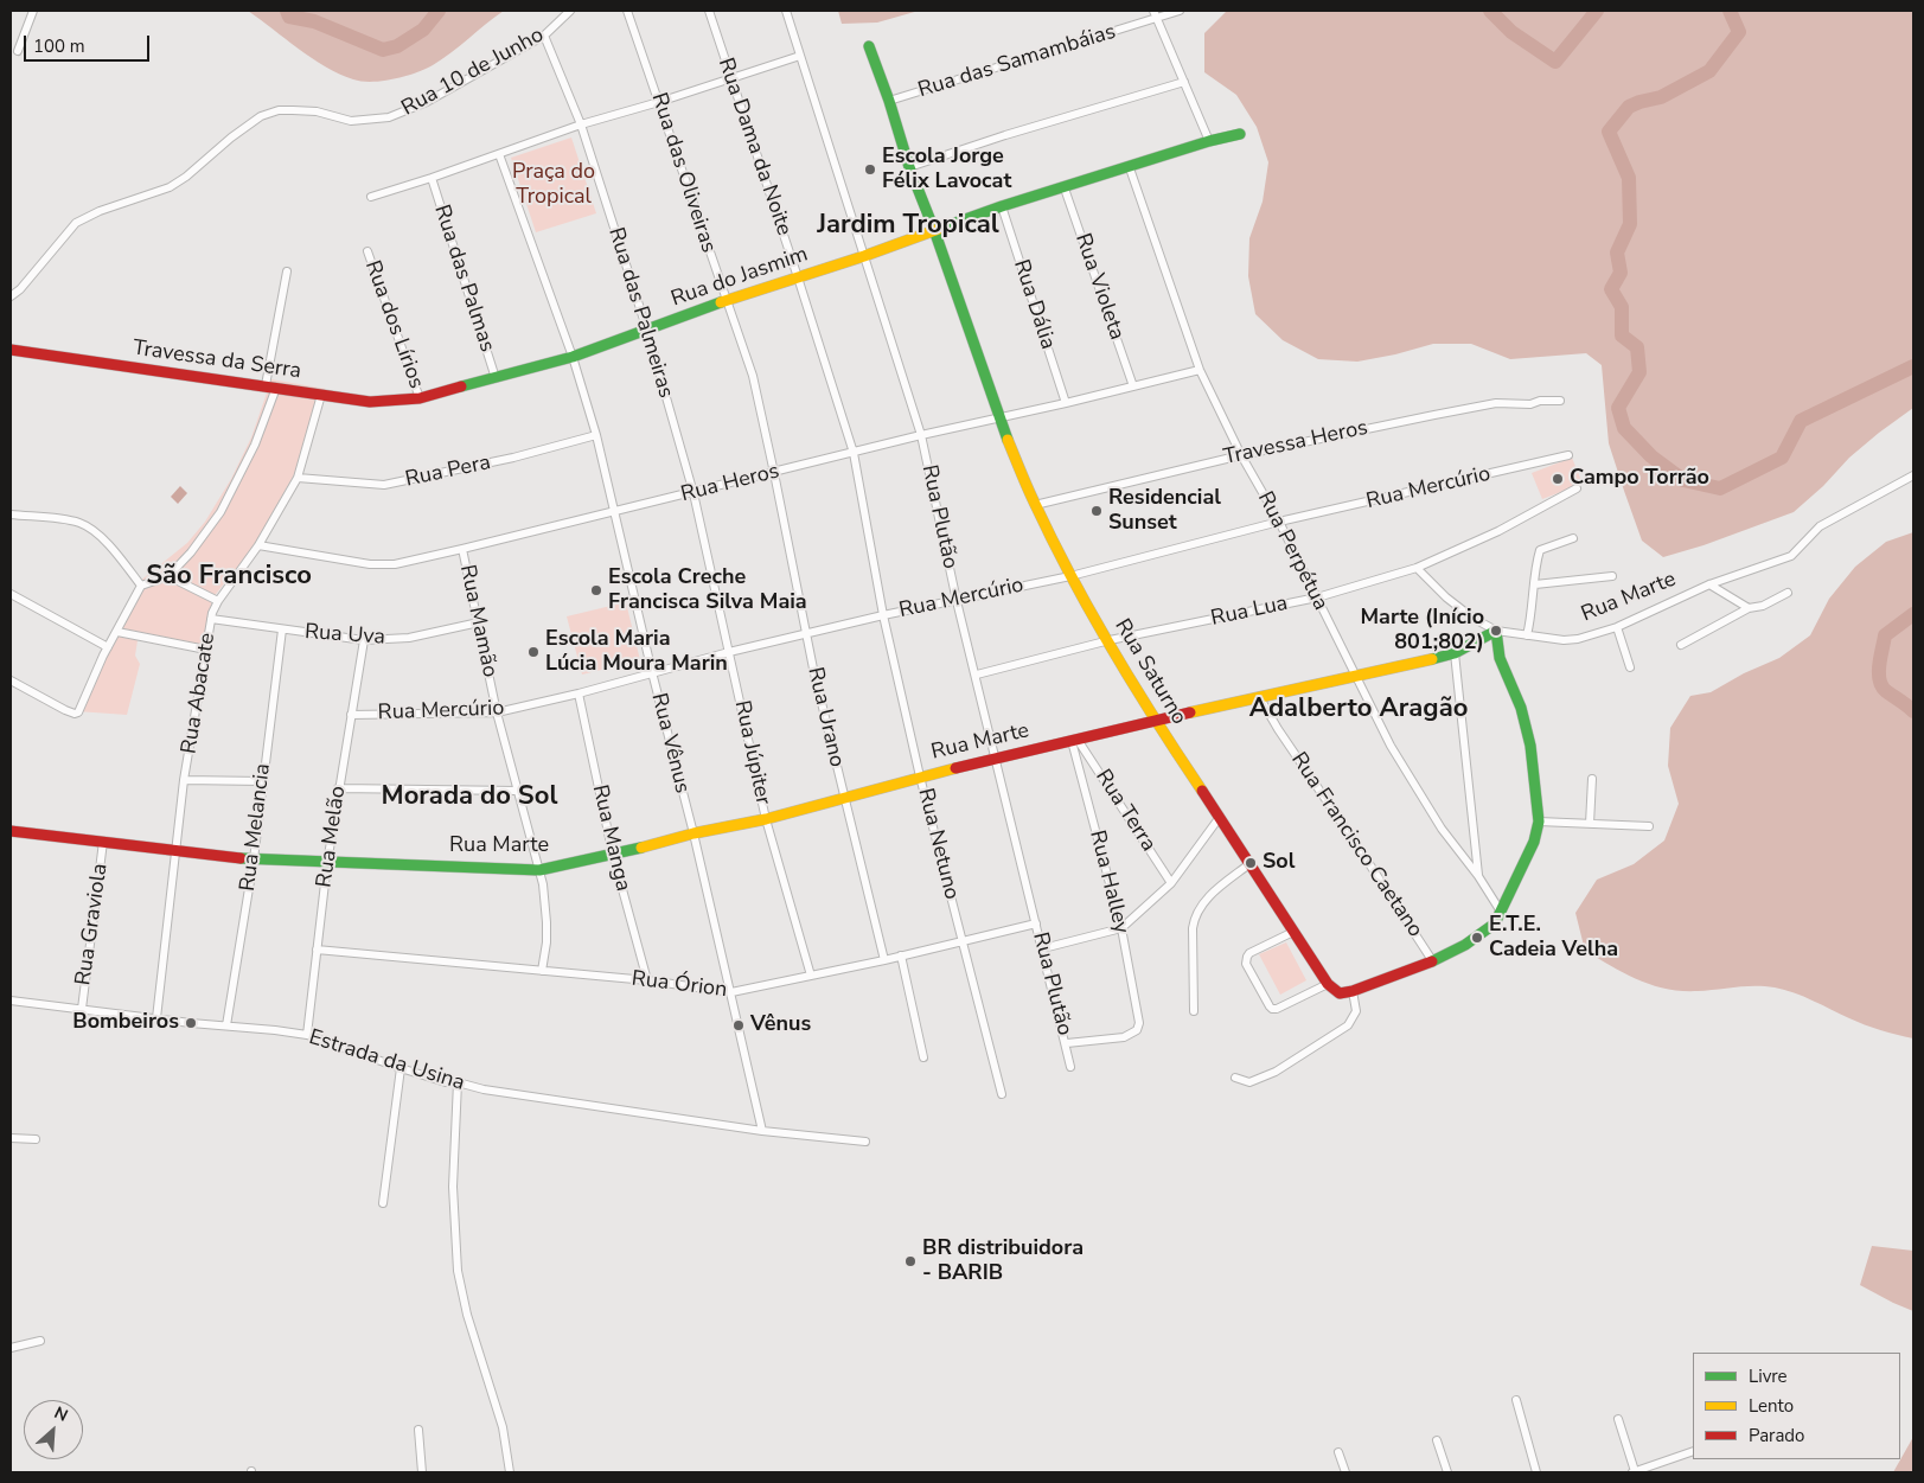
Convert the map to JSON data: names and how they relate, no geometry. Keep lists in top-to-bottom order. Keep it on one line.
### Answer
{"streets":{"street":["Rua das Samambáias","Rua 10 de Junho","Rua Dama da Noite","Rua das Oliveiras","Rua do Jasmim","Rua das Palmas","Rua Violeta","Rua Dália","Rua das Palmeiras","Rua dos Lírios","Travessa da Serra","Travessa Heros","Rua Pera","Rua Heros","Rua Mercúrio","Rua Plutão","Rua Perpétua","Rua Marte","Rua Lua","Rua Mamão","Rua Uva","Rua Saturno","Rua Abacate","Rua Urano","Rua Vênus","Rua Júpiter","Rua Terra","Rua Melancia","Rua Melão","Rua Manga","Rua Netuno","Rua Francisco Caetano","Rua Halley","Rua Graviola","Rua Órion","Estrada da Usina"]},"crossings":[["Rua das Samambáias","Rua Saturno"],["Rua 10 de Junho","Rua das Palmeiras"],["Rua Dama da Noite","Rua do Jasmim"],["Rua Dama da Noite","Rua Heros"],["Rua Dama da Noite","Rua Netuno"],["Rua das Oliveiras","Rua do Jasmim"],["Rua das Oliveiras","Rua Heros"],["Rua das Oliveiras","Rua Urano"],["Rua do Jasmim","Rua das Palmas"],["Rua do Jasmim","Rua Violeta"],["Rua do Jasmim","Rua Dália"],["Rua do Jasmim","Rua das Palmeiras"],["Rua do Jasmim","Rua dos Lírios"],["Rua do Jasmim","Travessa da Serra"],["Rua do Jasmim","Rua Plutão"],["Rua do Jasmim","Rua Perpétua"],["Rua do Jasmim","Rua Saturno"],["Rua do Jasmim","Rua Vênus"],["Rua Violeta","Rua Heros"],["Rua Dália","Rua Heros"],["Rua das Palmeiras","Rua Heros"],["Rua das Palmeiras","Rua Júpiter"],["Rua dos Lírios","Travessa da Serra"],["Travessa da Serra","Rua Abacate"],["Travessa Heros","Rua Perpétua"],["Travessa Heros","Rua Saturno"],["Rua Pera","Rua Abacate"],["Rua Pera","Rua Vênus"],["Rua Heros","Rua Plutão"],["Rua Heros","Rua Perpétua"],["Rua Heros","Rua Mamão"],["Rua Heros","Rua Saturno"],["Rua Heros","Rua Abacate"],["Rua Heros","Rua Urano"],["Rua Heros","Rua Vênus"],["Rua Heros","Rua Júpiter"],["Rua Heros","Rua Netuno"],["Rua Mercúrio","Rua Plutão"],["Rua Mercúrio","Rua Perpétua"],["Rua Mercúrio","Rua Mamão"],["Rua Mercúrio","Rua Saturno"],["Rua Mercúrio","Rua Urano"],["Rua Mercúrio","Rua Vênus"],["Rua Mercúrio","Rua Júpiter"],["Rua Mercúrio","Rua Melão"],["Rua Mercúrio","Rua Manga"],["Rua Mercúrio","Rua Netuno"],["Rua Plutão","Rua Marte"],["Rua Plutão","Rua Lua"],["Rua Plutão","Rua Halley"],["Rua Plutão","Rua Órion"],["Rua Perpétua","Rua Marte"],["Rua Perpétua","Rua Lua"],["Rua Marte","Rua Mamão"],["Rua Marte","Rua Saturno"],["Rua Marte","Rua Abacate"],["Rua Marte","Rua Urano"],["Rua Marte","Rua Vênus"],["Rua Marte","Rua Júpiter"],["Rua Marte","Rua Terra"],["Rua Marte","Rua Melancia"],["Rua Marte","Rua Melão"],["Rua Marte","Rua Manga"],["Rua Marte","Rua Netuno"],["Rua Marte","Rua Francisco Caetano"],["Rua Marte","Rua Halley"],["Rua Marte","Rua Graviola"],["Rua Lua","Rua Saturno"],["Rua Mamão","Rua Uva"],["Rua Mamão","Rua Órion"],["Rua Uva","Rua Abacate"],["Rua Uva","Rua Melancia"],["Rua Uva","Rua Melão"],["Rua Abacate","Estrada da Usina"],["Rua Urano","Rua Órion"],["Rua Vênus","Rua Órion"],["Rua Vênus","Estrada da Usina"],["Rua Júpiter","Rua Órion"],["Rua Terra","Rua Halley"],["Rua Melancia","Estrada da Usina"],["Rua Melão","Rua Órion"],["Rua Melão","Estrada da Usina"],["Rua Manga","Rua Órion"],["Rua Netuno","Rua Órion"],["Rua Graviola","Estrada da Usina"]],"districts":["Jardim Tropical","São Francisco","Adalberto Aragão","Morada do Sol"],"parks":["Praça do Tropical"],"places":["Escola Jorge Félix Lavocat","Campo Torrão","Residencial Sunset","Escola Creche Francisca Silva Maia","Marte (Início 801;802)","Escola Maria Lúcia Moura Marin","Sol","E.T.E. Cadeia Velha","Bombeiros","Vênus","BR distribuidora - BARIB"],"legend":["Livre","Lento","Parado"],"scale_bar":"100 m","north":"top right"}
